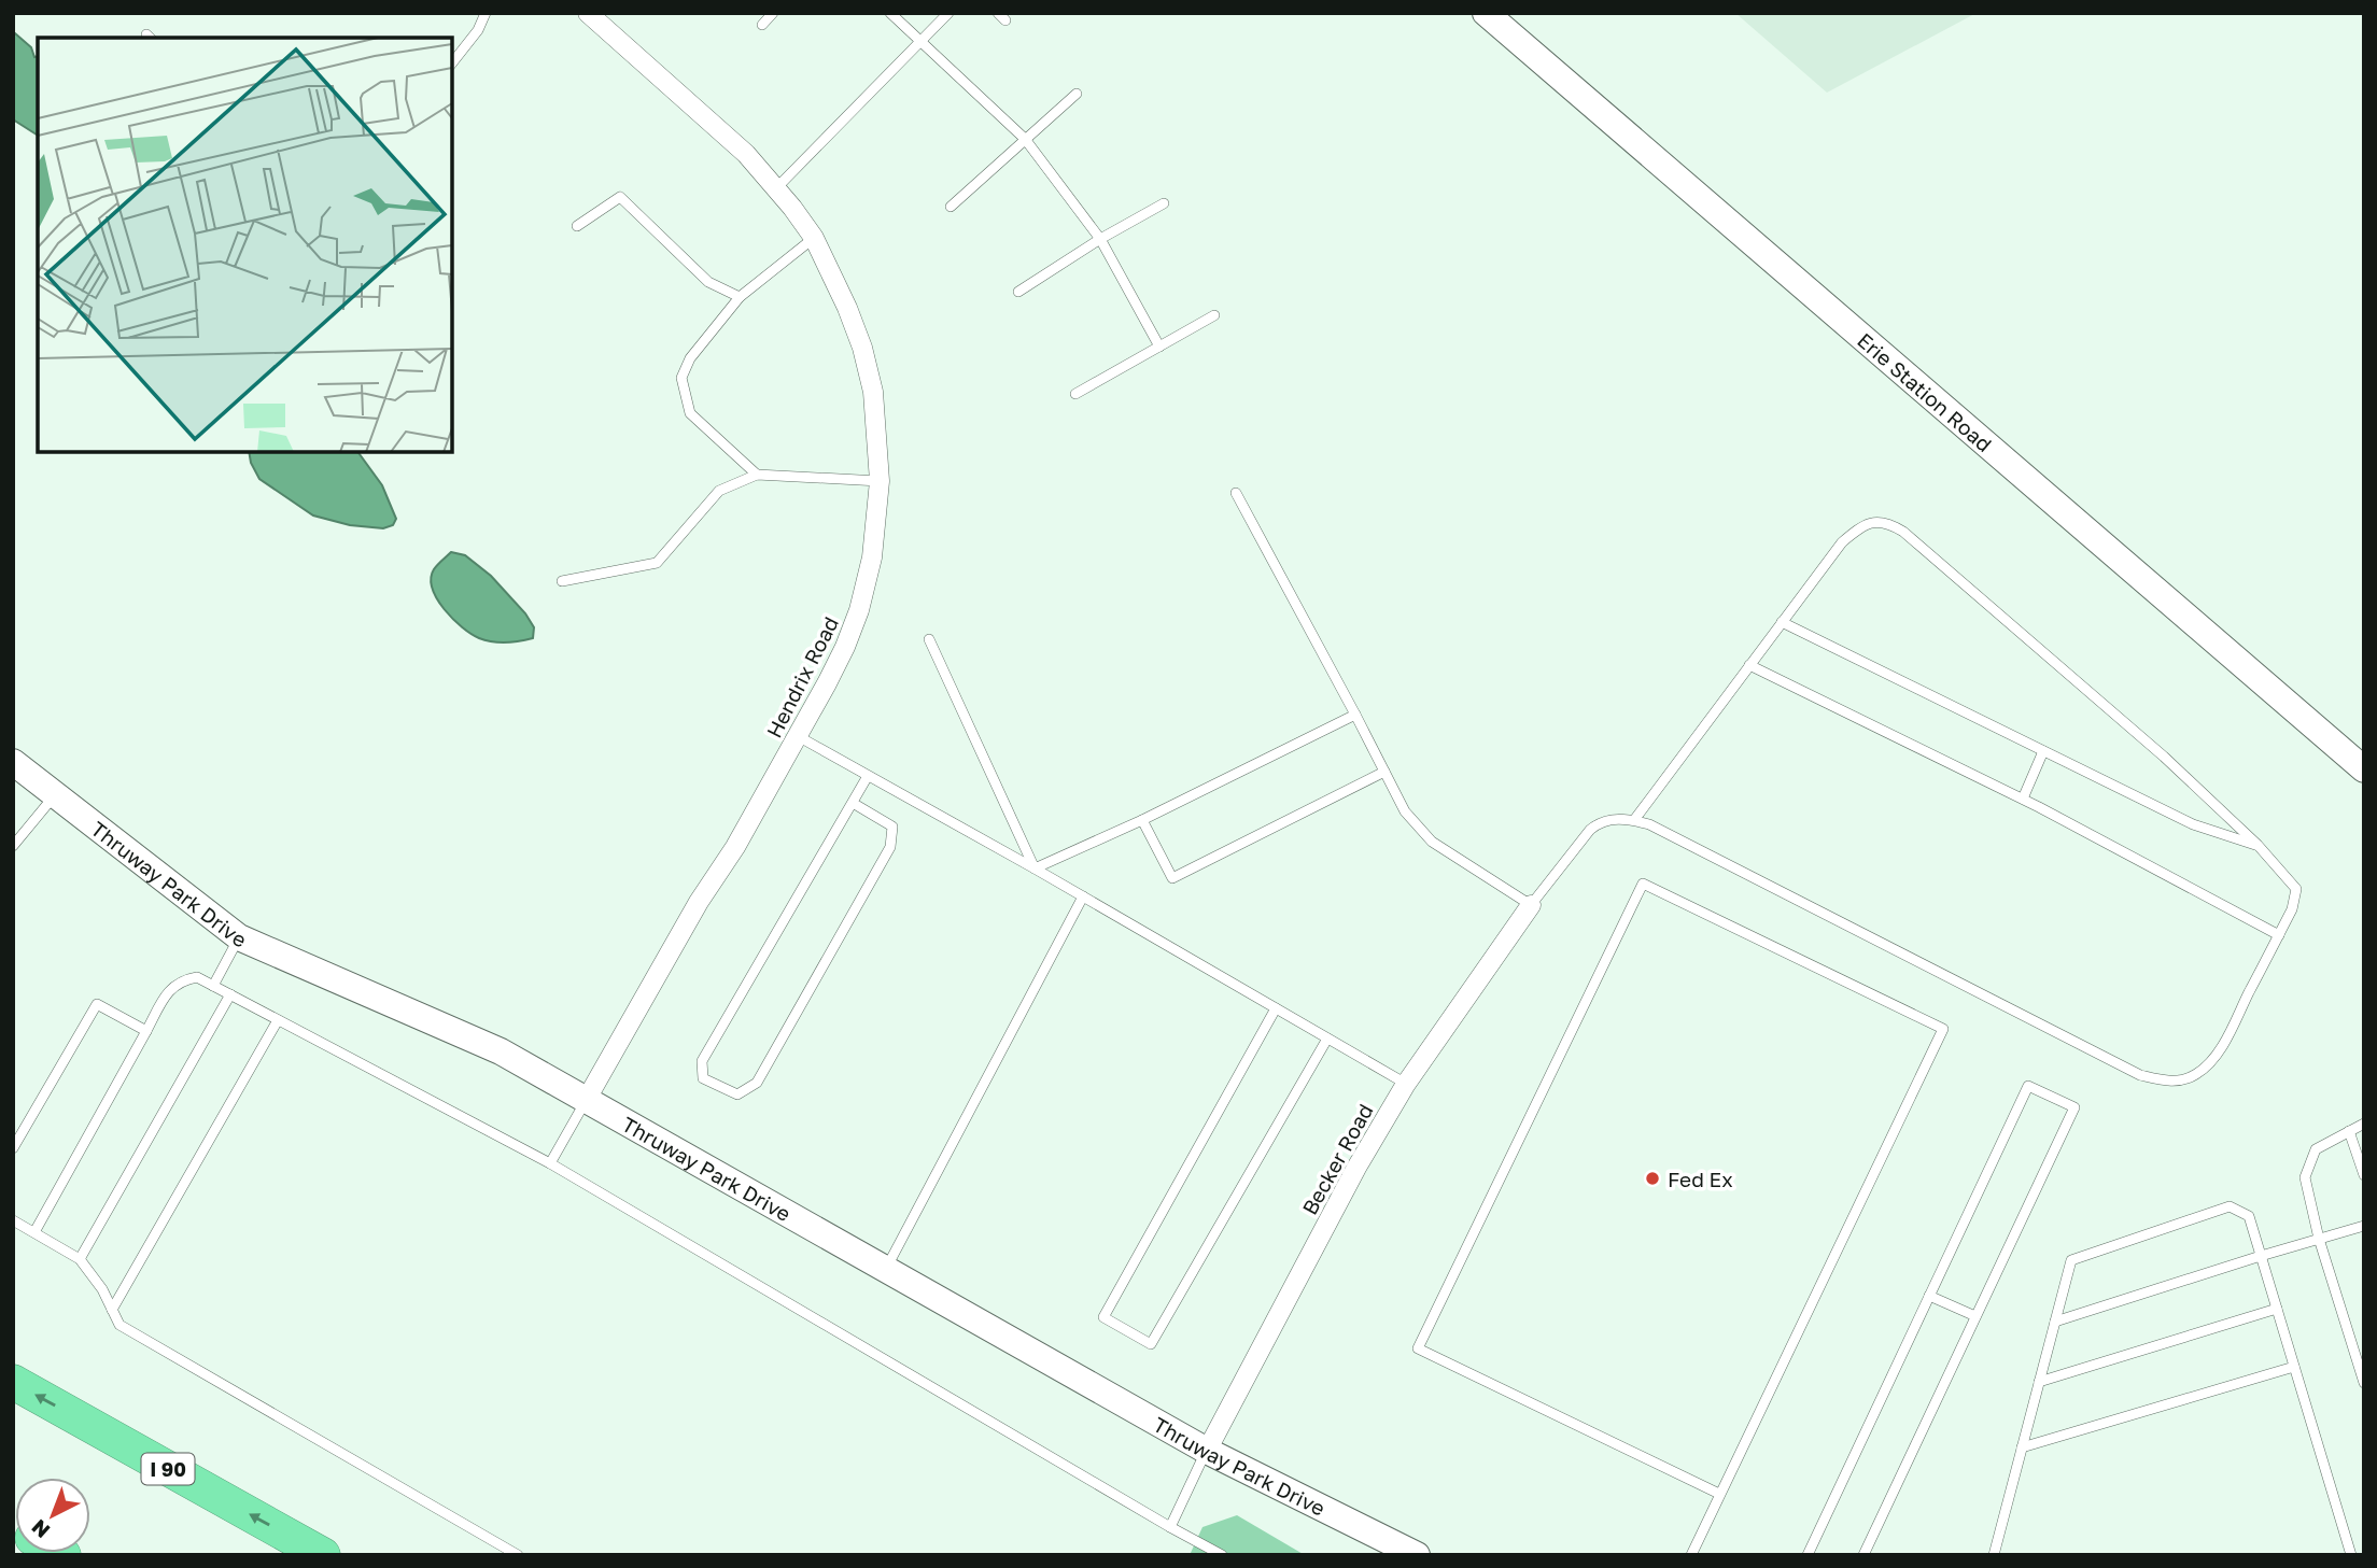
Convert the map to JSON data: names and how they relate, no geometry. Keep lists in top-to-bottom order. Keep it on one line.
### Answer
{"streets":{"highway":["I 90"],"main road":["Erie Station Road","Thruway Park Drive"],"street":["Hendrix Road","Becker Road"]},"crossings":[["Hendrix Road","Thruway Park Drive"],["Thruway Park Drive","Becker Road"]],"places":["Fed Ex"],"north":"bottom left"}
